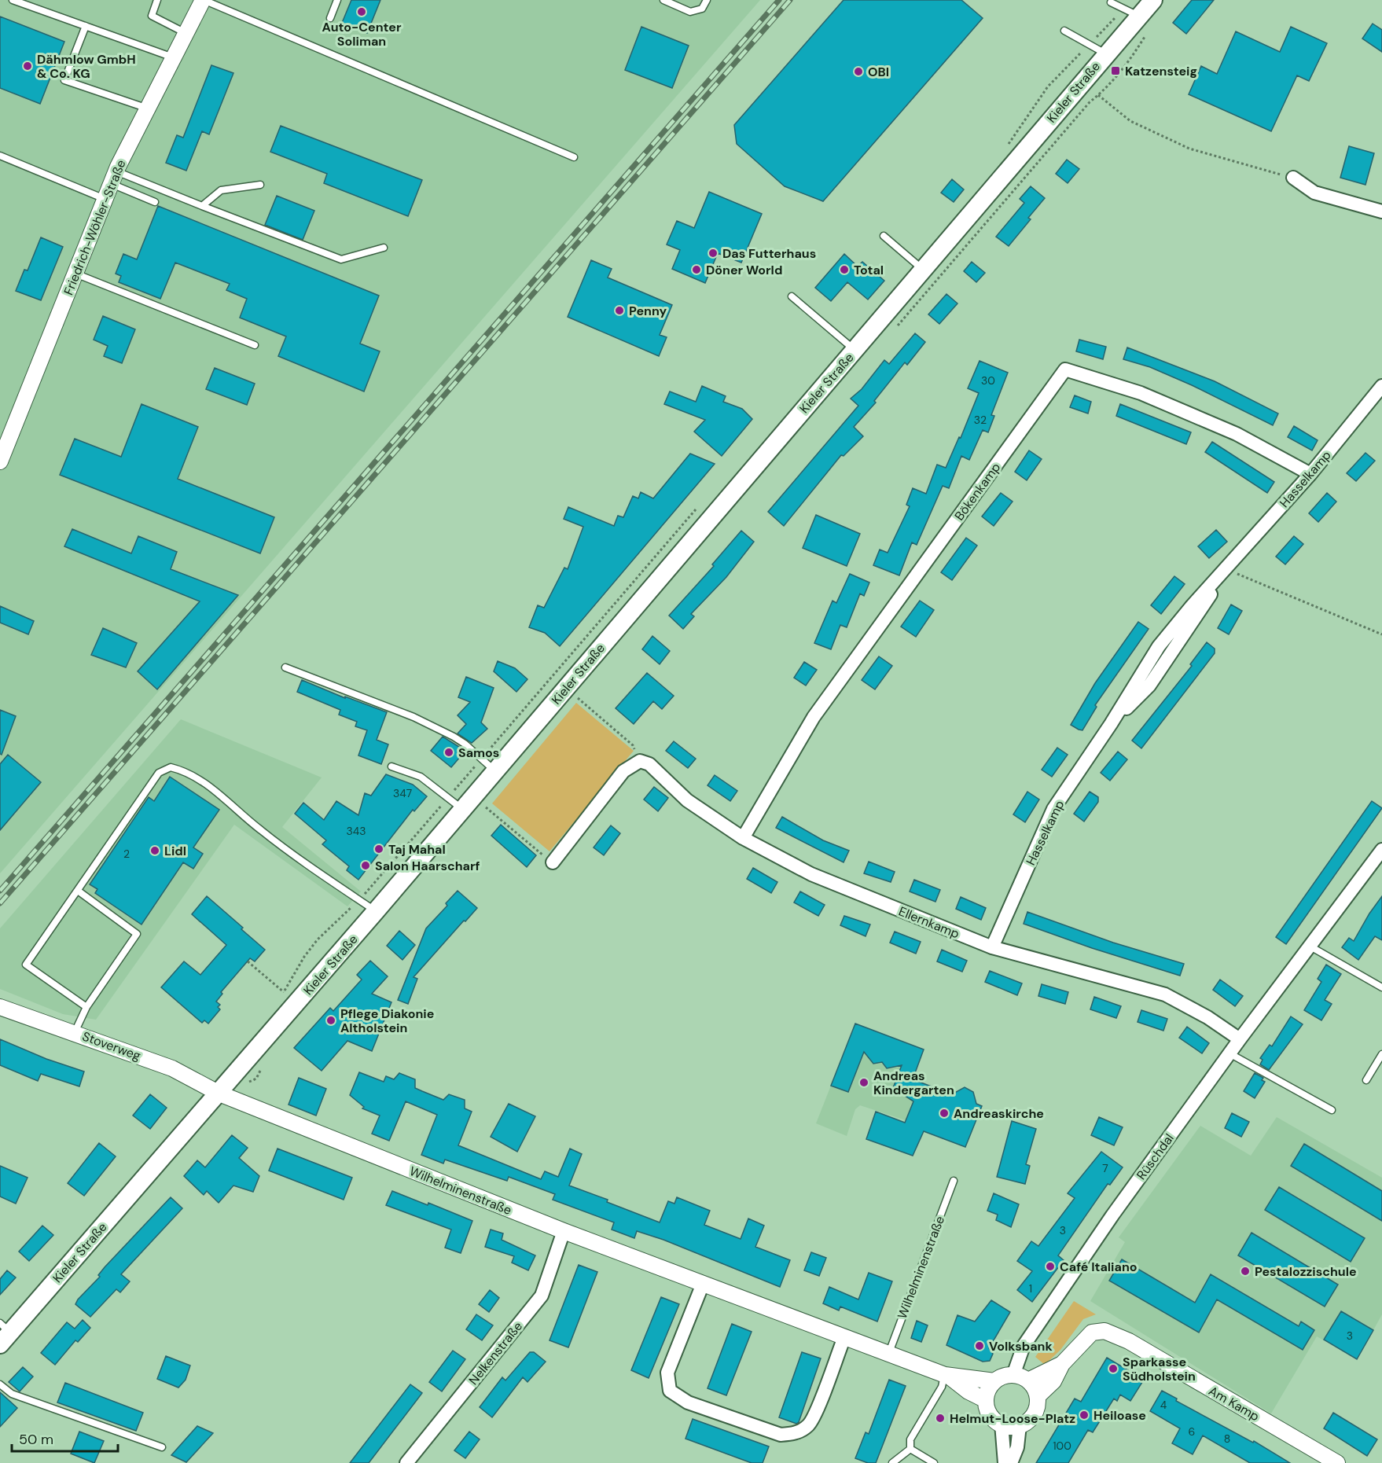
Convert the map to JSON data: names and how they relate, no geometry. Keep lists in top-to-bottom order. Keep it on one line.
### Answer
{"streets":{"main road":["Kieler Straße"],"street":["Friedrich-Wöhler-Straße","Hasselkamp","Bökenkamp","Ellernkamp","Stoverweg","Rüschdal","Wilhelminenstraße","Nelkenstraße","Am Kamp"]},"crossings":[["Kieler Straße","Stoverweg"],["Kieler Straße","Wilhelminenstraße"],["Hasselkamp","Bökenkamp"],["Hasselkamp","Ellernkamp"],["Bökenkamp","Ellernkamp"],["Ellernkamp","Rüschdal"],["Stoverweg","Wilhelminenstraße"],["Rüschdal","Wilhelminenstraße"],["Wilhelminenstraße","Nelkenstraße"]],"places":{"other":["Auto-Center Soliman","Dähmlow GmbH & Co. KG","OBI","Das Futterhaus","Döner World","Total","Penny","Samos","Taj Mahal","Lidl","Salon Haarscharf","Pflege Diakonie Altholstein","Andreas Kindergarten","Andreaskirche","Café Italiano","Pestalozzischule","Volksbank","Sparkasse Südholstein","Heiloase","Helmut-Loose-Platz"],"transit":["Katzensteig"]},"house_numbers":["30","32","347","343","2","7","3","1","3","4","6","8","100"],"scale_bar":"50 m"}
